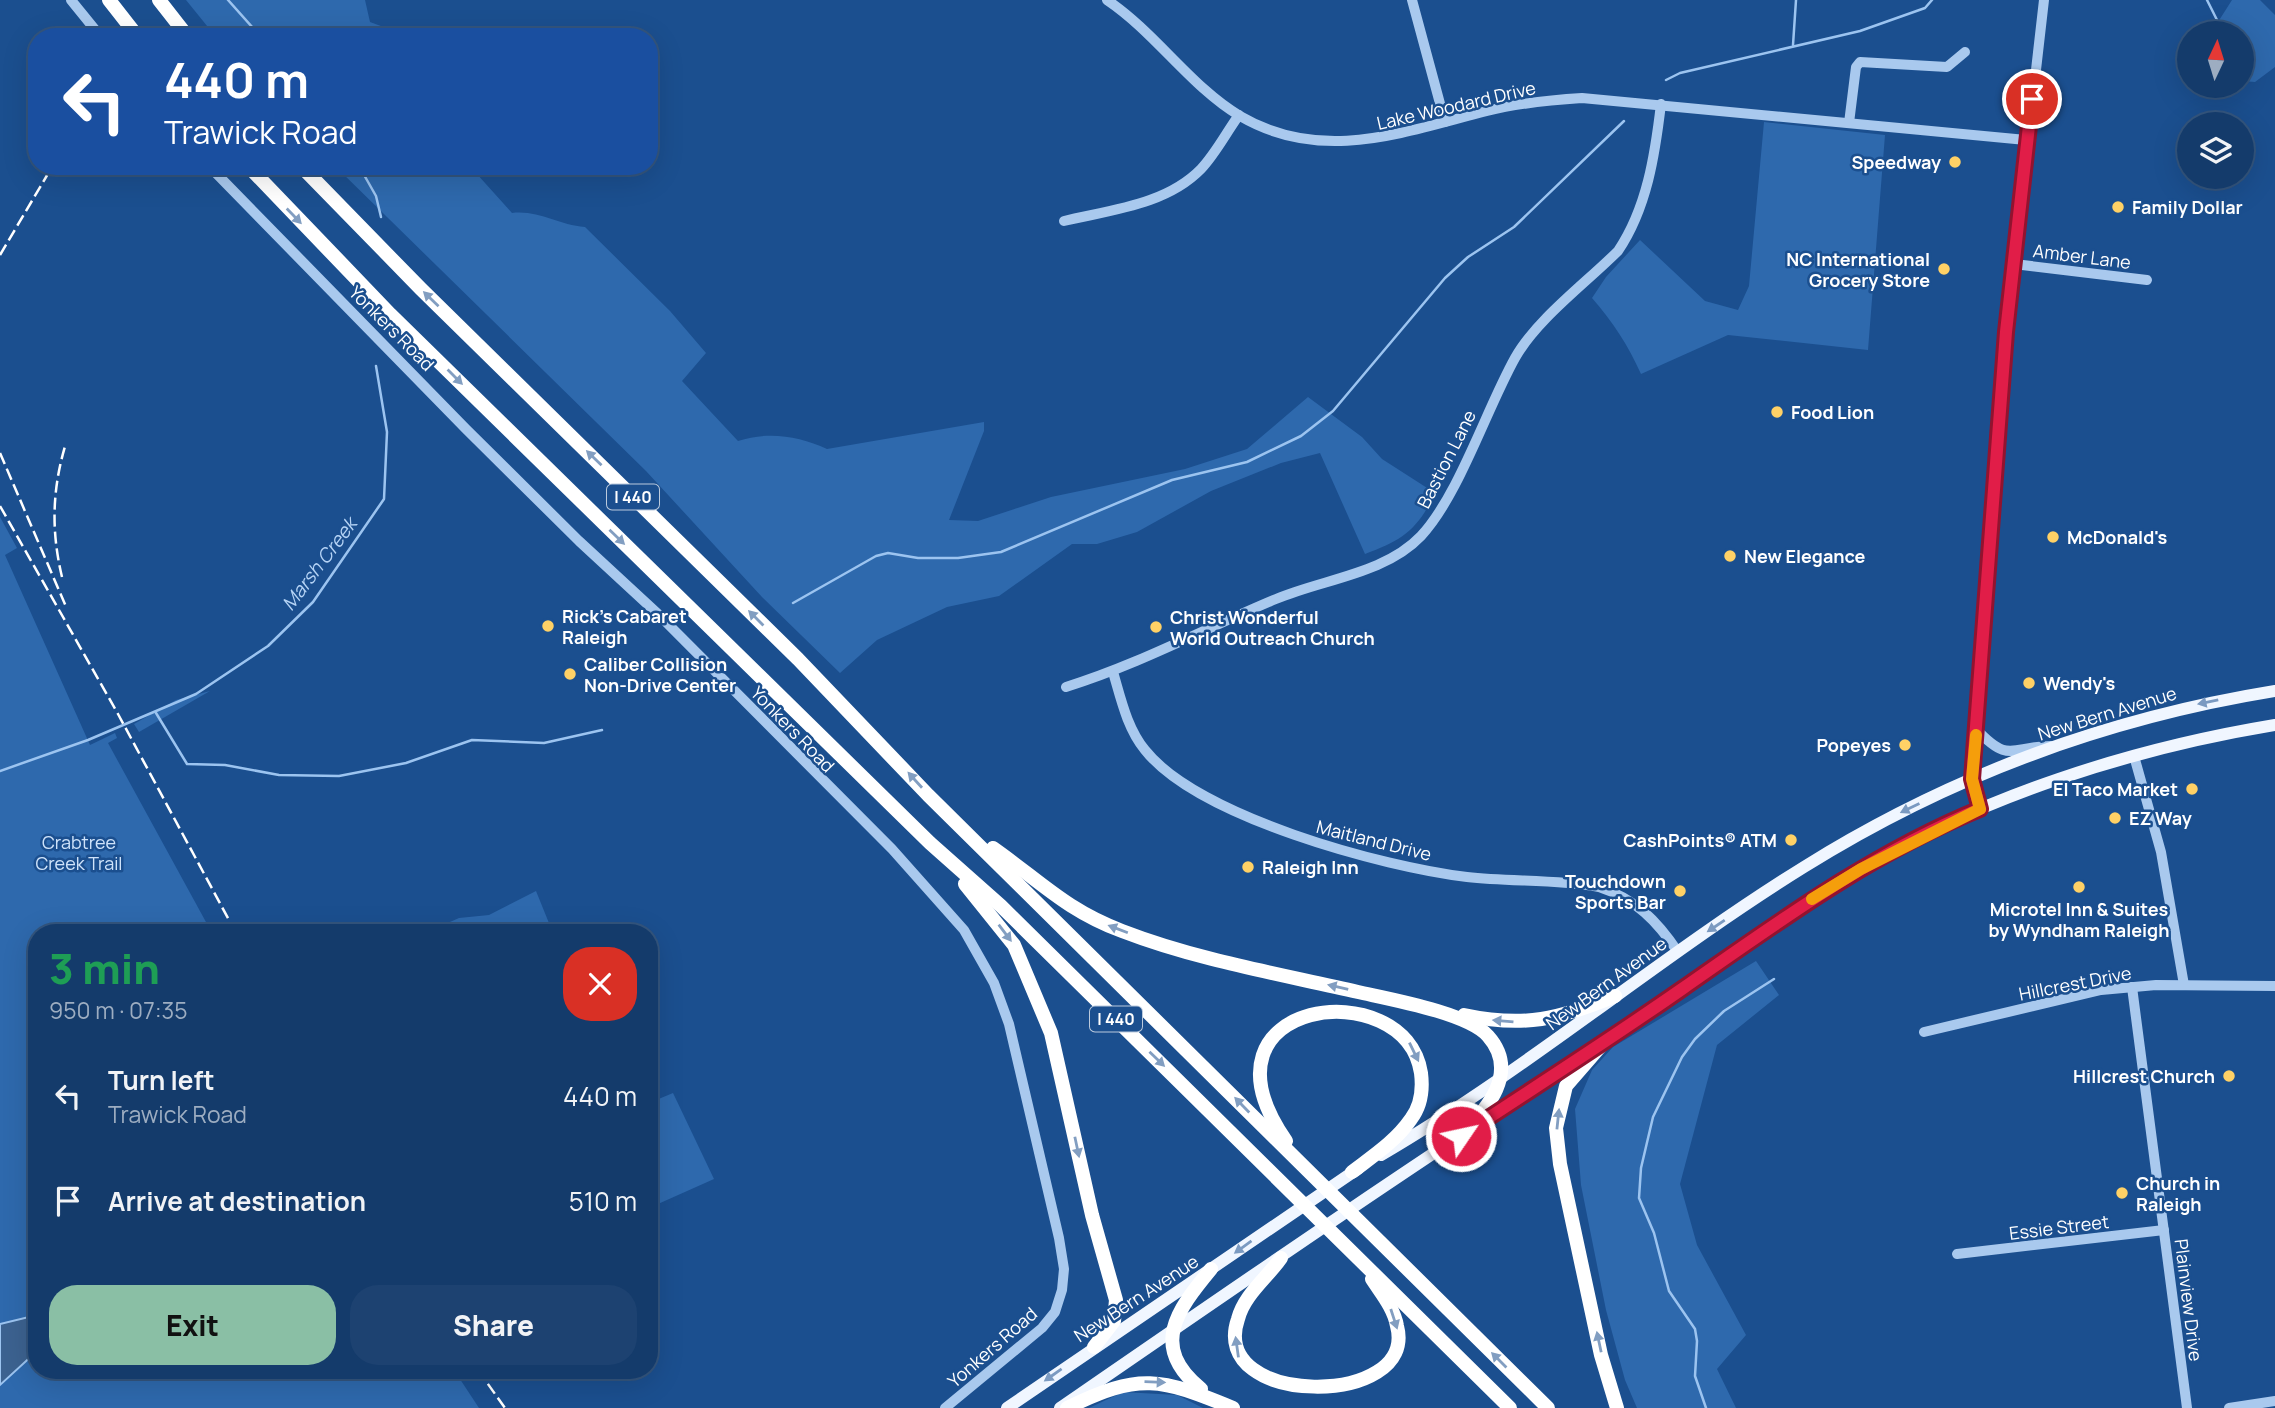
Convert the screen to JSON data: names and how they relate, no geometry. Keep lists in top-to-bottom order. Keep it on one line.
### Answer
{"streets":{"highway":["I 440"],"main road":["New Bern Avenue"],"street":["Lake Woodard Drive","Amber Lane","Yonkers Road","Bastion Lane","Maitland Drive","Hillcrest Drive","Essie Street","Plainview Drive"]},"crossings":[["Lake Woodard Drive","Bastion Lane"],["Bastion Lane","Maitland Drive"],["New Bern Avenue","Maitland Drive"],["Hillcrest Drive","Plainview Drive"],["Essie Street","Plainview Drive"]],"water":["Marsh Creek"],"parks":["Crabtree Creek Trail"],"places":["Speedway","Family Dollar","NC International Grocery Store","Food Lion","McDonald's","New Elegance","Rick’s Cabaret Raleigh","Christ Wonderful World Outreach Church","Caliber Collision Non-Drive Center","Wendy's","Popeyes","El Taco Market","EZ Way","CashPoints® ATM","Raleigh Inn","Microtel Inn & Suites by Wyndham Raleigh","Touchdown Sports Bar","Hillcrest Church","Church in Raleigh"],"north":"top","page":{"turn":["440 m","Trawick Road"],"heading":["3 min","950 m · 07:35"],"list":[{"name":"Turn left","note":"Trawick Road","value":"440 m"},{"name":"Arrive at destination","value":"510 m"}],"buttons":["Exit","Share"]}}
